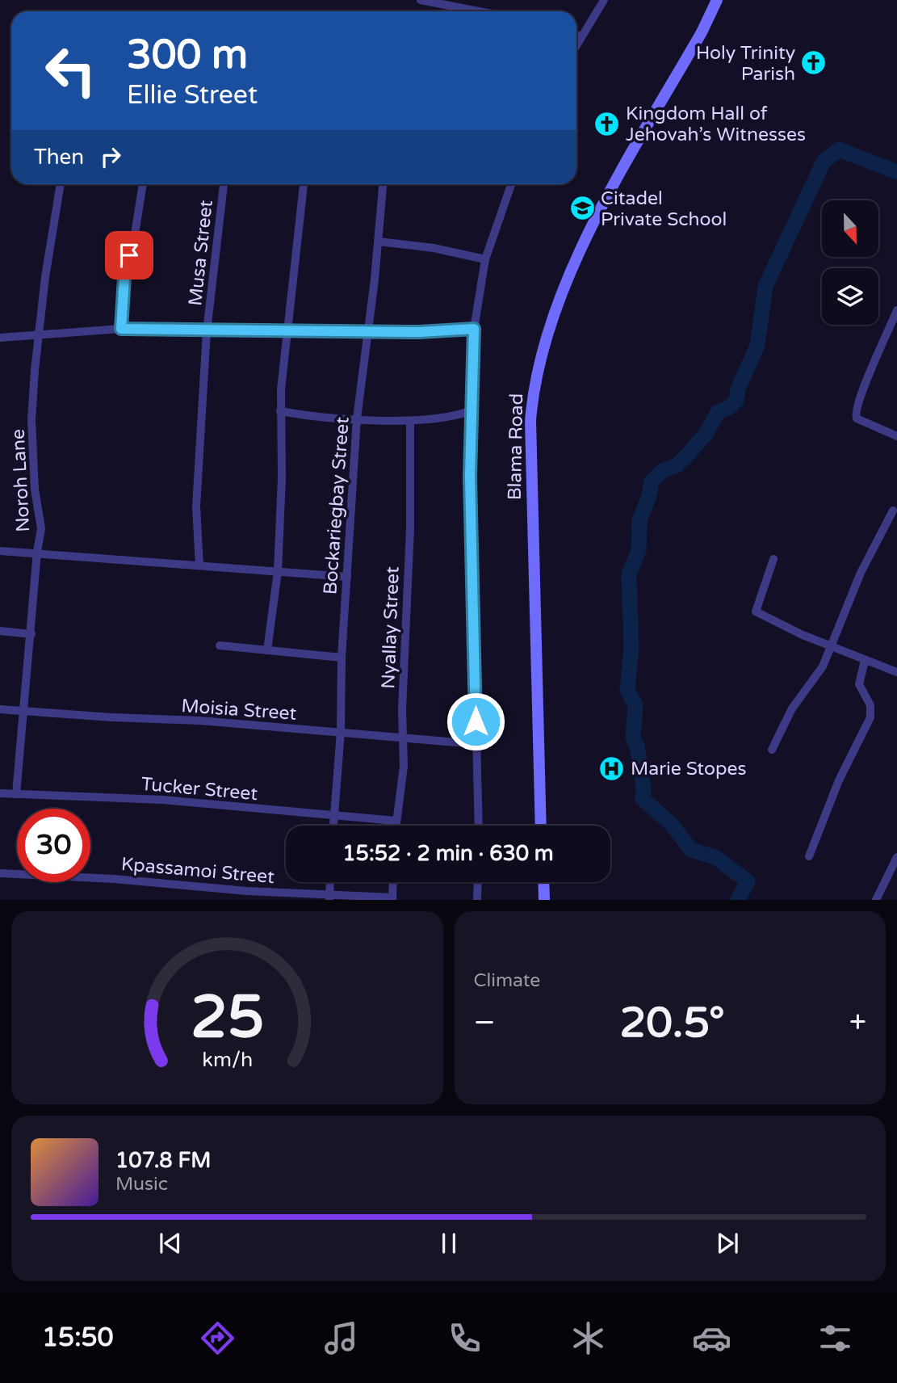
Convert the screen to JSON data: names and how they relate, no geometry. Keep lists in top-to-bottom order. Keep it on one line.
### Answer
{"streets":{"street":["Musa Street","Blama Road","Noroh Lane","Bockariegbay Street","Nyallay Street","Moisia Street","Tucker Street","Kpassamoi Street"]},"crossings":[["Noroh Lane","Moisia Street"],["Noroh Lane","Tucker Street"],["Bockariegbay Street","Moisia Street"],["Bockariegbay Street","Tucker Street"],["Nyallay Street","Moisia Street"],["Nyallay Street","Tucker Street"]],"places":{"church":["Holy Trinity Parish","Kingdom Hall of Jehovah’s Witnesses"],"school or university":["Citadel Private School"],"hospital":["Marie Stopes"]},"north":"bottom","page":{"turn":["300 m","Ellie Street"],"then":"Then","limit":"30","trip":"15:52 · 2 min · 630 m","tile":"Climate","heat":["−","20.5°","+"],"song":["107.8 FM","Music"],"tabs":"15:50","gauge":["25","km/h"]}}
